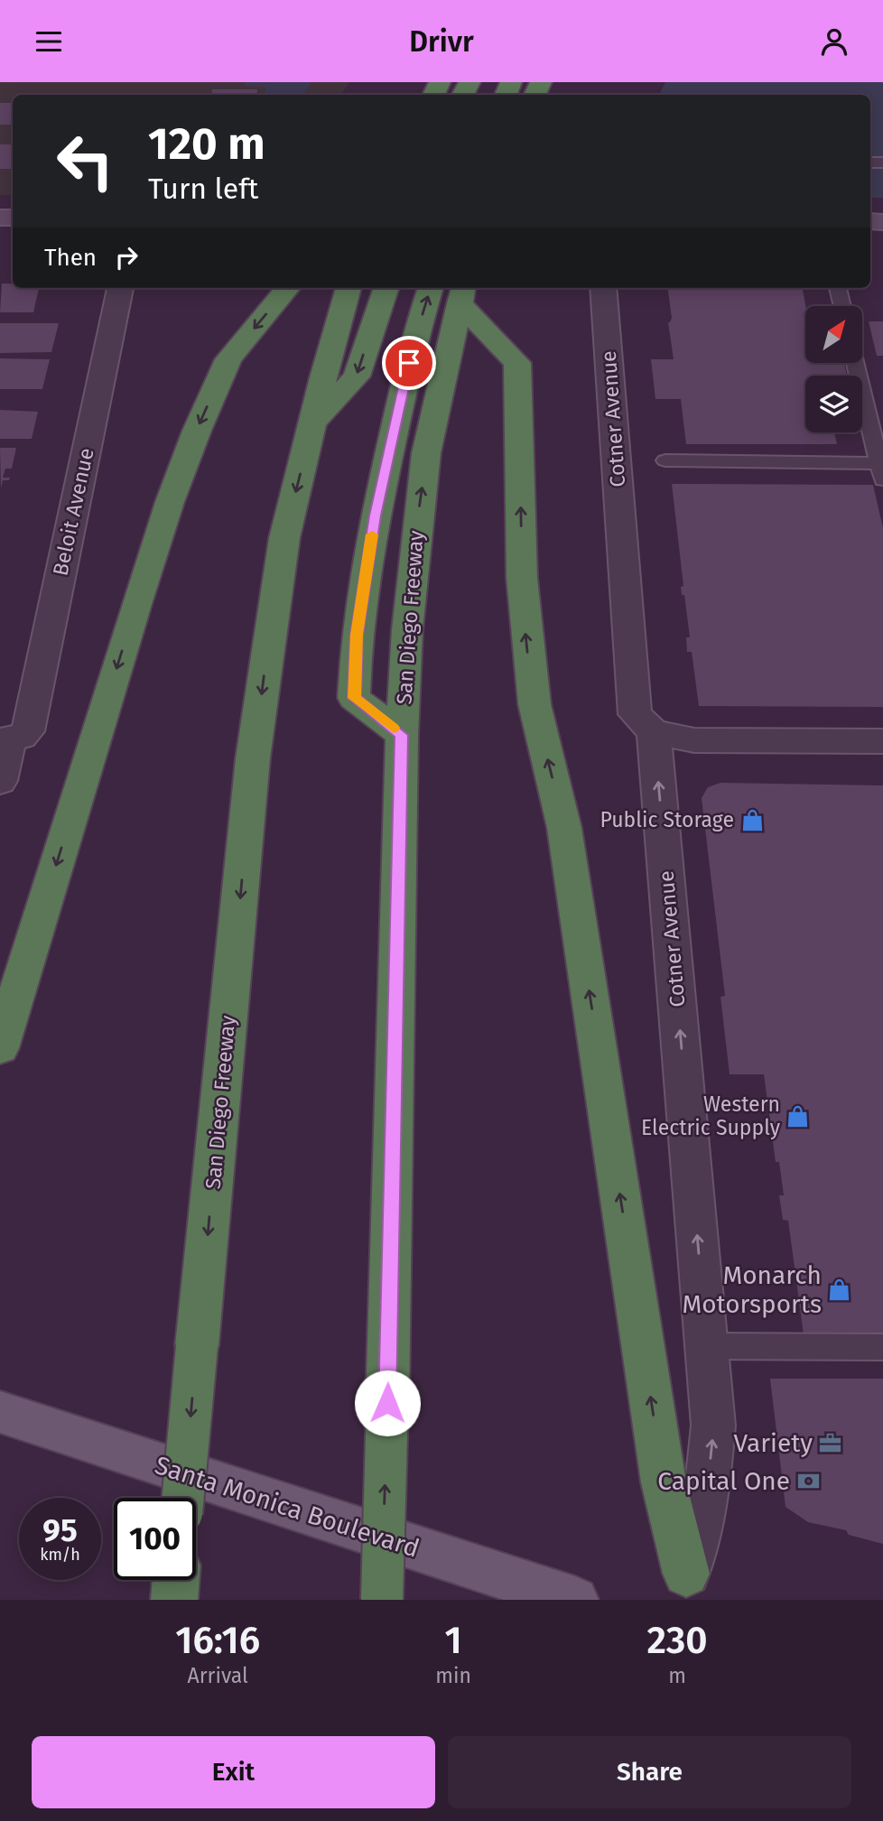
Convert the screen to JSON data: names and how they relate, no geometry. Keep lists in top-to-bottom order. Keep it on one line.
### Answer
{"streets":{"highway":["San Diego Freeway"],"main road":["Santa Monica Boulevard"],"street":["Cotner Avenue","Beloit Avenue"]},"one_way":["Cotner Avenue"],"places":{"shop":["Public Storage","Western Electric Supply","Monarch Motorsports"],"office":["Variety"],"bank":["Capital One"]},"north":"top right","page":{"header":"Drivr","turn":["120 m","Turn left"],"then":"Then","speed":"95 km/h","limit":"100","eta":["16:16","Arrival","1","min","230","m"],"buttons":["Exit","Share"]}}
